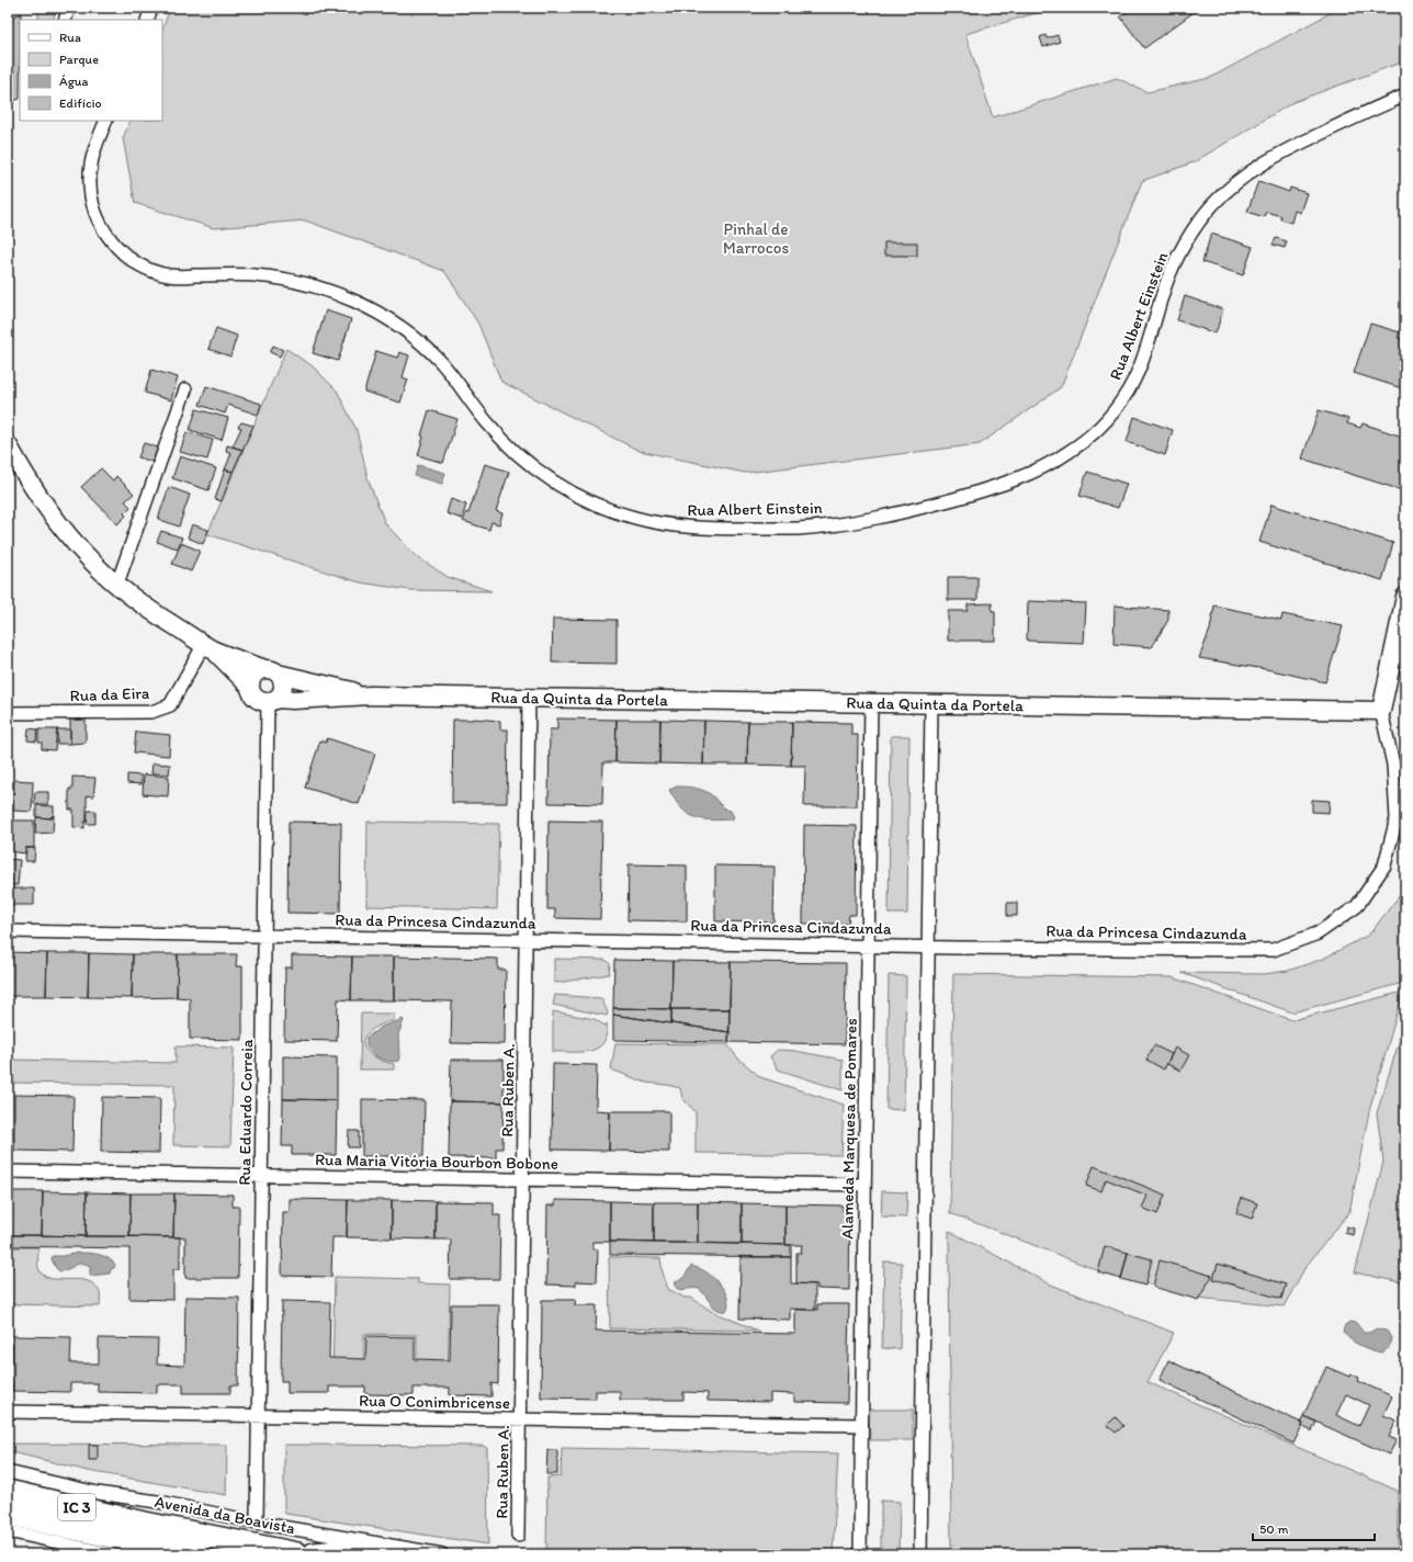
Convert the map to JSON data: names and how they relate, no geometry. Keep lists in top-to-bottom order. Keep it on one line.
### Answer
{"streets":{"highway":["IC 3","Avenida da Boavista"],"street":["Rua Albert Einstein","Rua da Eira","Rua da Quinta da Portela","Rua da Princesa Cindazunda","Rua Ruben A.","Rua Eduardo Correia","Alameda Marquesa de Pomares","Rua Maria Vitória Bourbon Bobone","Rua O Conimbricense"]},"crossings":[["Rua da Eira","Rua da Quinta da Portela"],["Rua da Quinta da Portela","Rua da Princesa Cindazunda"],["Rua da Quinta da Portela","Rua Ruben A."],["Rua da Quinta da Portela","Rua Eduardo Correia"],["Rua da Quinta da Portela","Alameda Marquesa de Pomares"],["Rua da Princesa Cindazunda","Rua Ruben A."],["Rua da Princesa Cindazunda","Rua Eduardo Correia"],["Rua da Princesa Cindazunda","Alameda Marquesa de Pomares"],["Rua Ruben A.","Rua Maria Vitória Bourbon Bobone"],["Rua Ruben A.","Rua O Conimbricense"],["Rua Eduardo Correia","Rua Maria Vitória Bourbon Bobone"],["Rua Eduardo Correia","Rua O Conimbricense"],["Rua Eduardo Correia","Avenida da Boavista"],["Alameda Marquesa de Pomares","Rua Maria Vitória Bourbon Bobone"],["Alameda Marquesa de Pomares","Rua O Conimbricense"]],"parks":["Pinhal de Marrocos"],"legend":["Rua","Parque","Água","Edifício"],"scale_bar":"50 m"}
